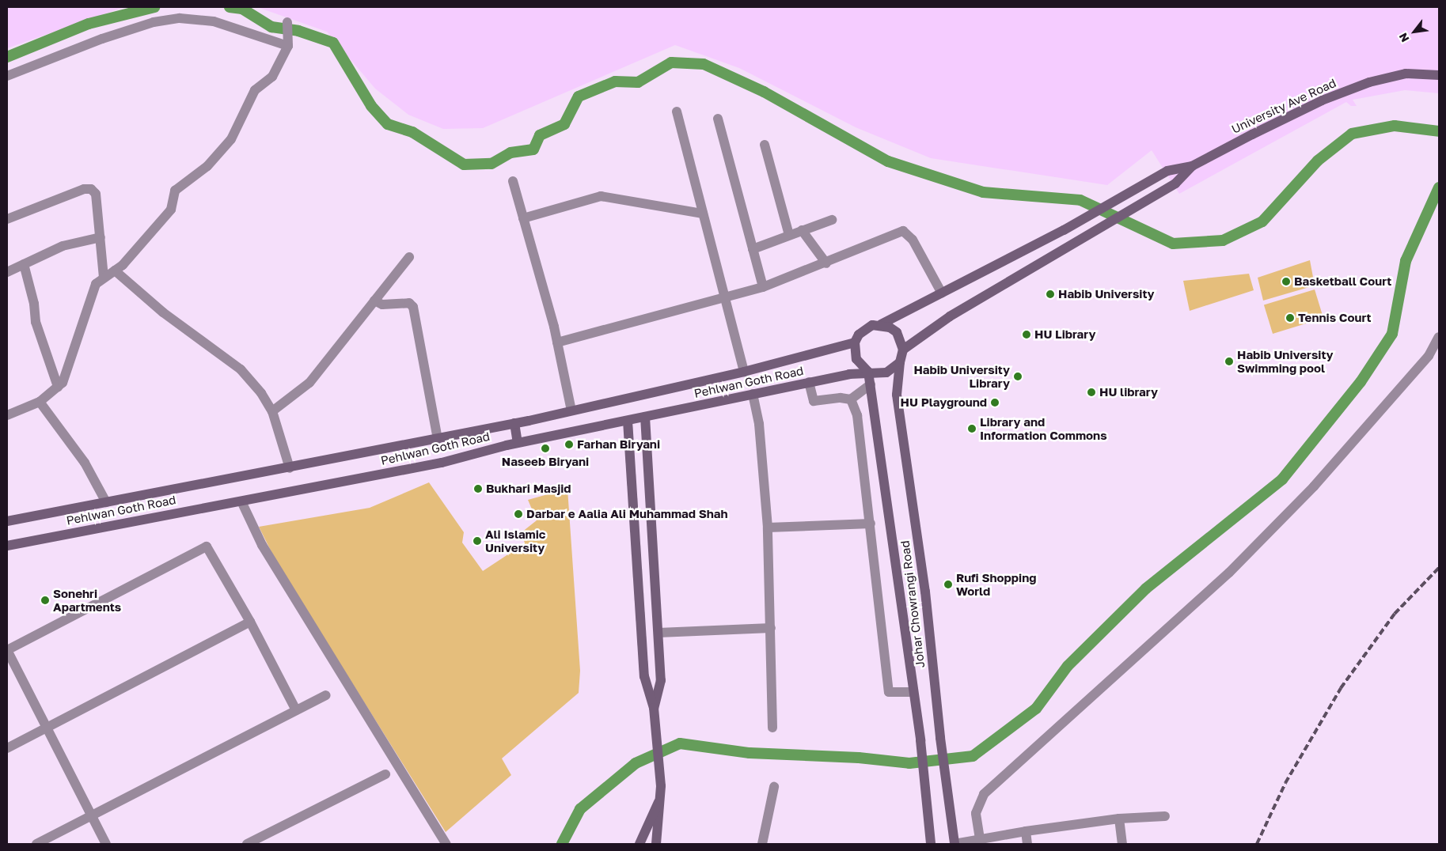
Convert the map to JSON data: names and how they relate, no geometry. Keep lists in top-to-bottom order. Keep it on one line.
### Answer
{"streets":{"main road":["University Ave Road","Pehlwan Goth Road","Johar Chowrangi Road"]},"crossings":[["University Ave Road","Pehlwan Goth Road"],["University Ave Road","Johar Chowrangi Road"],["Pehlwan Goth Road","Johar Chowrangi Road"]],"places":["Basketball Court","Habib University","Tennis Court","HU Library","Habib University Swimming pool","Habib University Library","HU library","HU Playground","Library and Information Commons","Farhan Biryani","Naseeb Biryani","Bukhari Masjid","Darbar e Aalia Ali Muhammad Shah","Ali Islamic University","Rufi Shopping World","Sonehri Apartments"],"north":"bottom left"}
